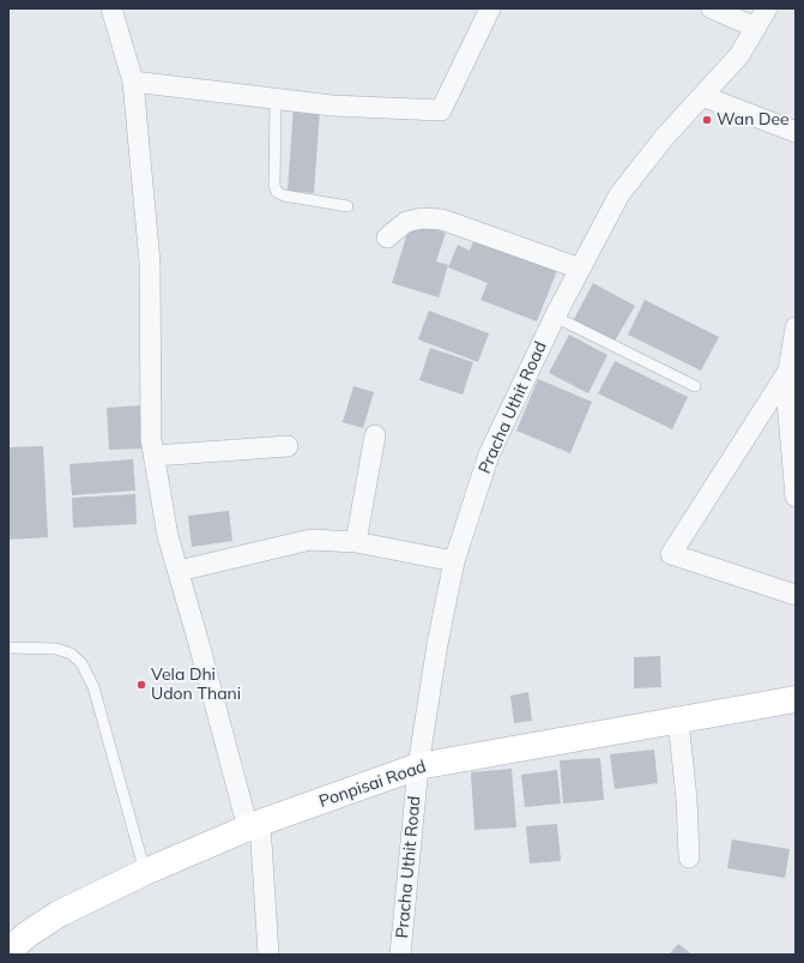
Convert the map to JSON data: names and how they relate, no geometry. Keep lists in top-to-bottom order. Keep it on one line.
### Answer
{"streets":{"street":["Pracha Uthit Road","Ponpisai Road"]},"crossings":[["Pracha Uthit Road","Ponpisai Road"]],"places":["Wan Dee","Vela Dhi Udon Thani"]}
